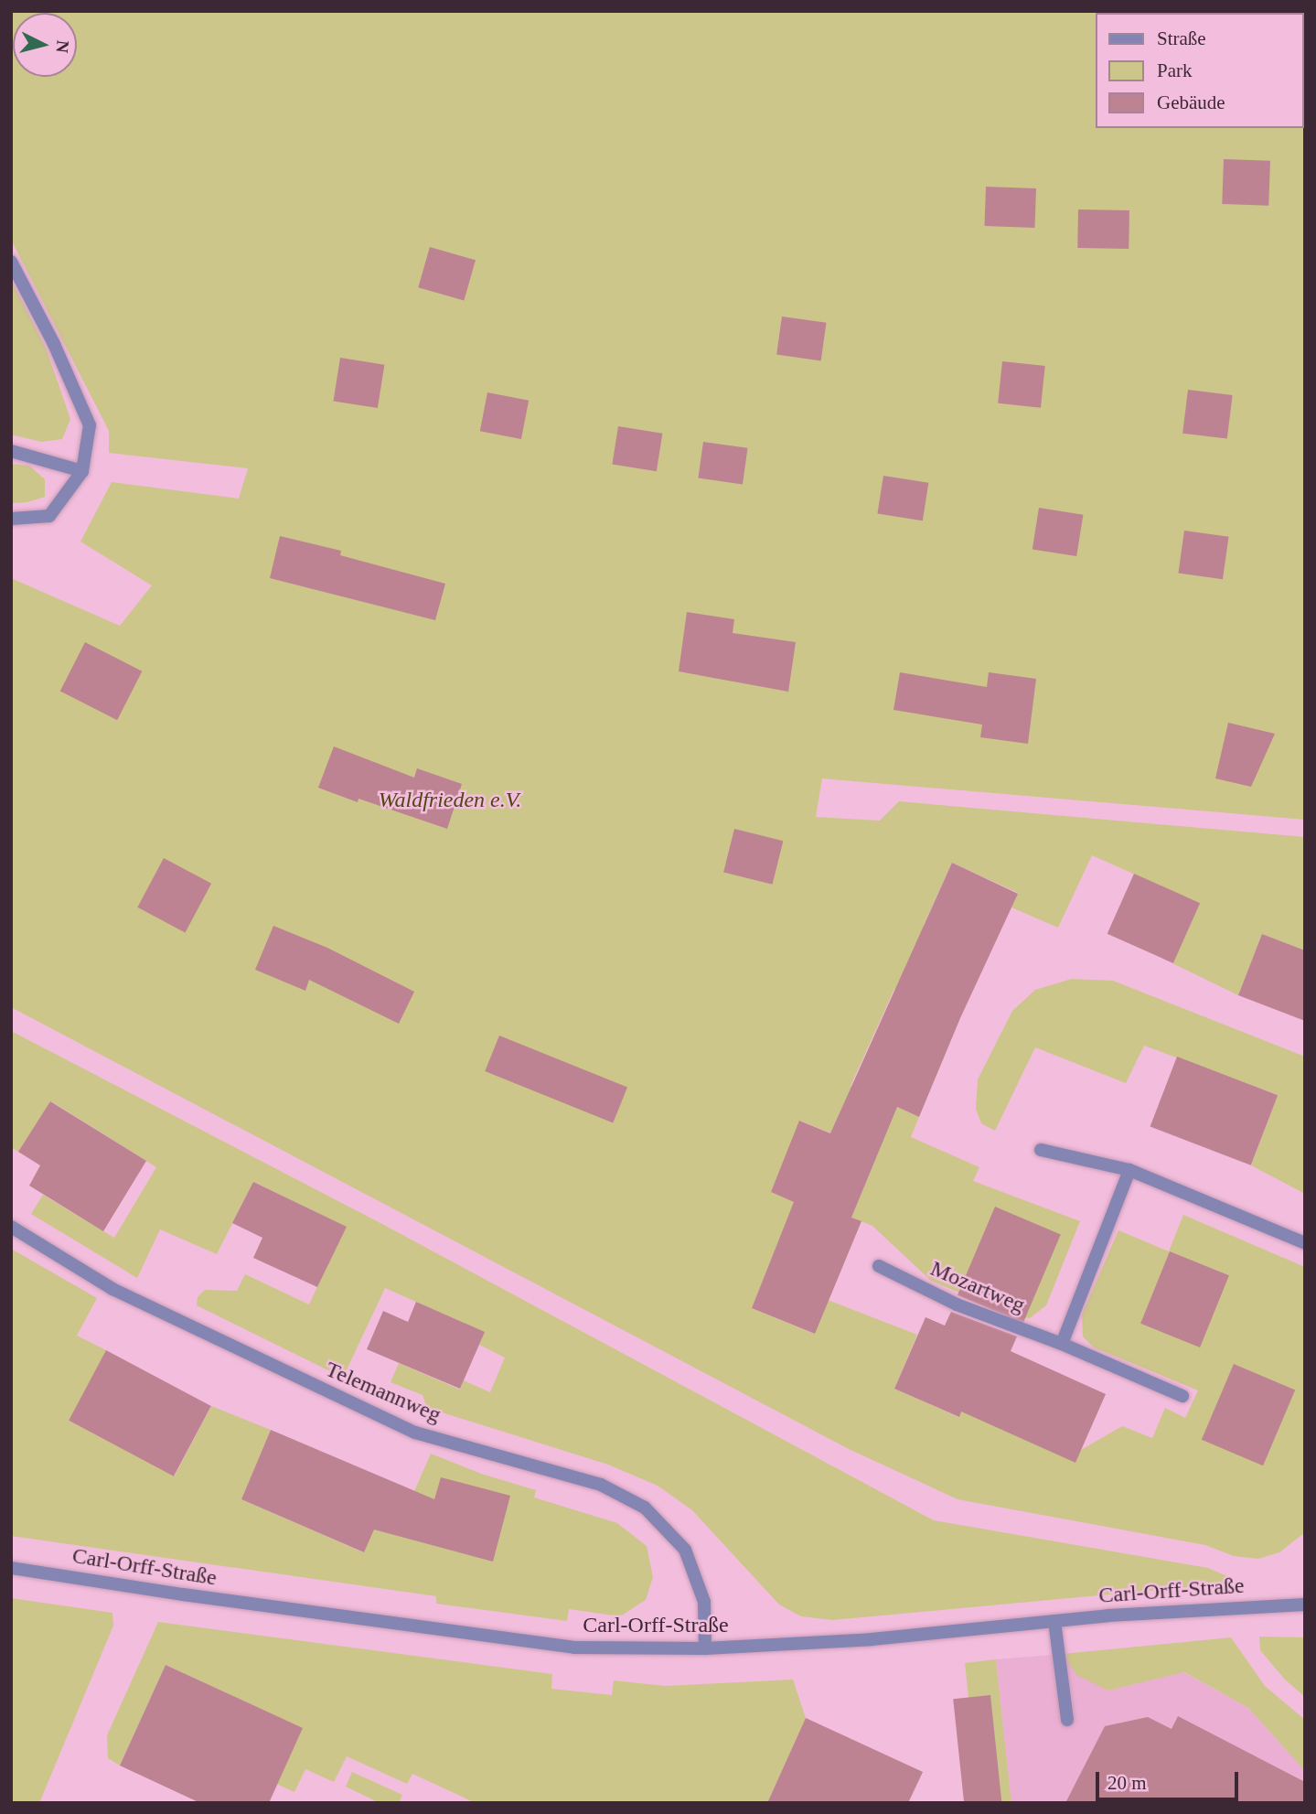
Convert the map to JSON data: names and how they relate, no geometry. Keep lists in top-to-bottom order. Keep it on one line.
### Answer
{"streets":{"street":["Mozartweg","Telemannweg","Carl-Orff-Straße"]},"crossings":[["Telemannweg","Carl-Orff-Straße"]],"parks":["Waldfrieden e.V."],"legend":["Straße","Park","Gebäude"],"scale_bar":"20 m","north":"right"}
